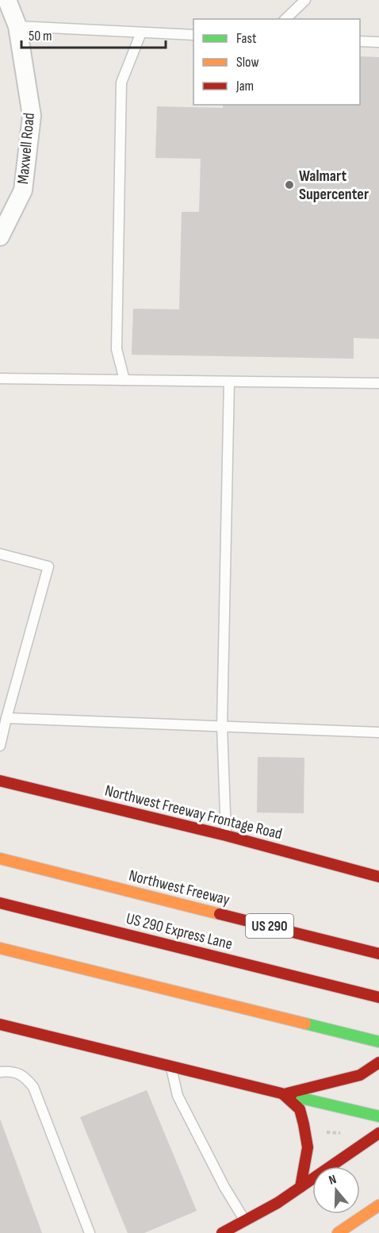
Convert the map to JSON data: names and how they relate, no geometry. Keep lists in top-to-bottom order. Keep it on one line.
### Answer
{"streets":{"main road":["Northwest Freeway Frontage Road","Northwest Freeway","US 290","US 290 Express Lane"],"street":["Maxwell Road"]},"places":["Walmart Supercenter"],"legend":["Fast","Slow","Jam"],"scale_bar":"50 m","north":"top"}
